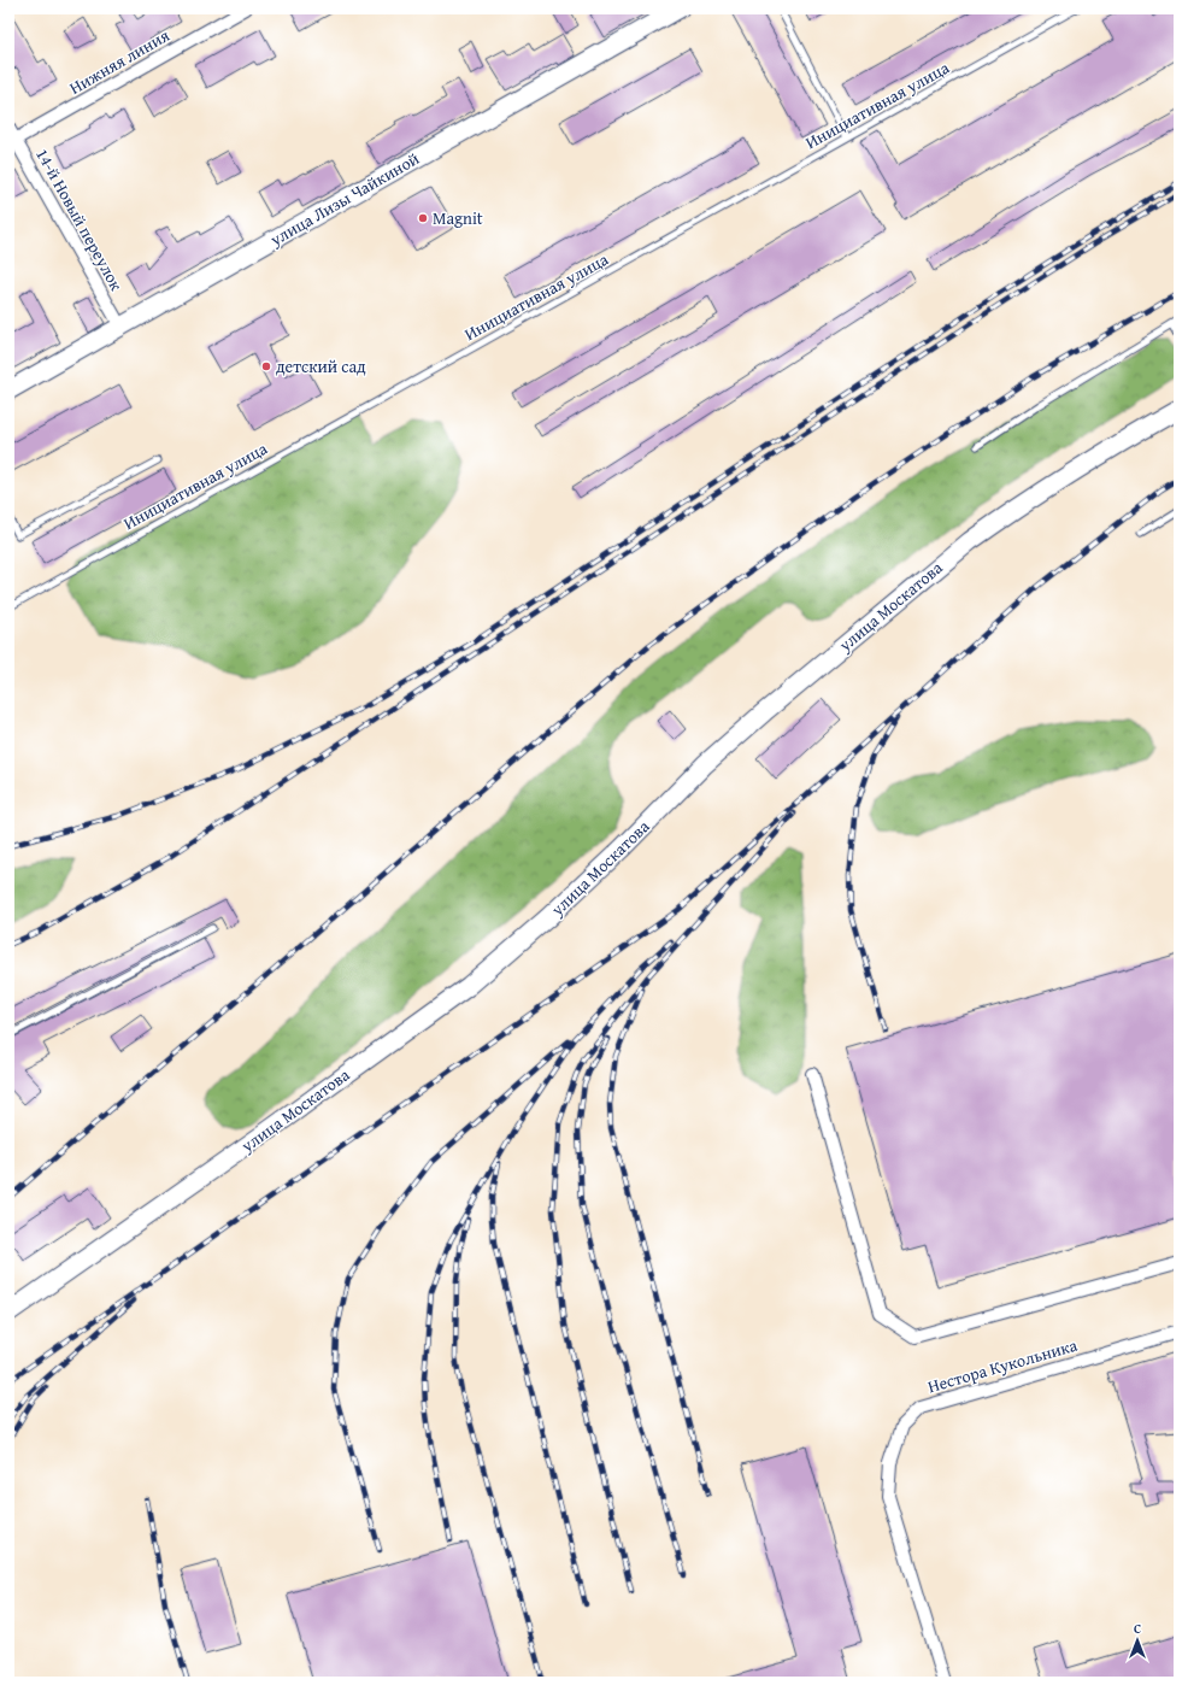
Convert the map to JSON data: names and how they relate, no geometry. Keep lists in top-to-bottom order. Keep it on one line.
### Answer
{"streets":{"main road":["улица Лизы Чайкиной","улица Москатова"],"street":["Нижняя линия","14-й Новый переулок","Нестора Кукольника"],"lane":["Инициативная улица"]},"crossings":[["Нижняя линия","14-й Новый переулок"],["улица Лизы Чайкиной","14-й Новый переулок"]],"places":["Magnit","детский сад"],"north":"top"}
